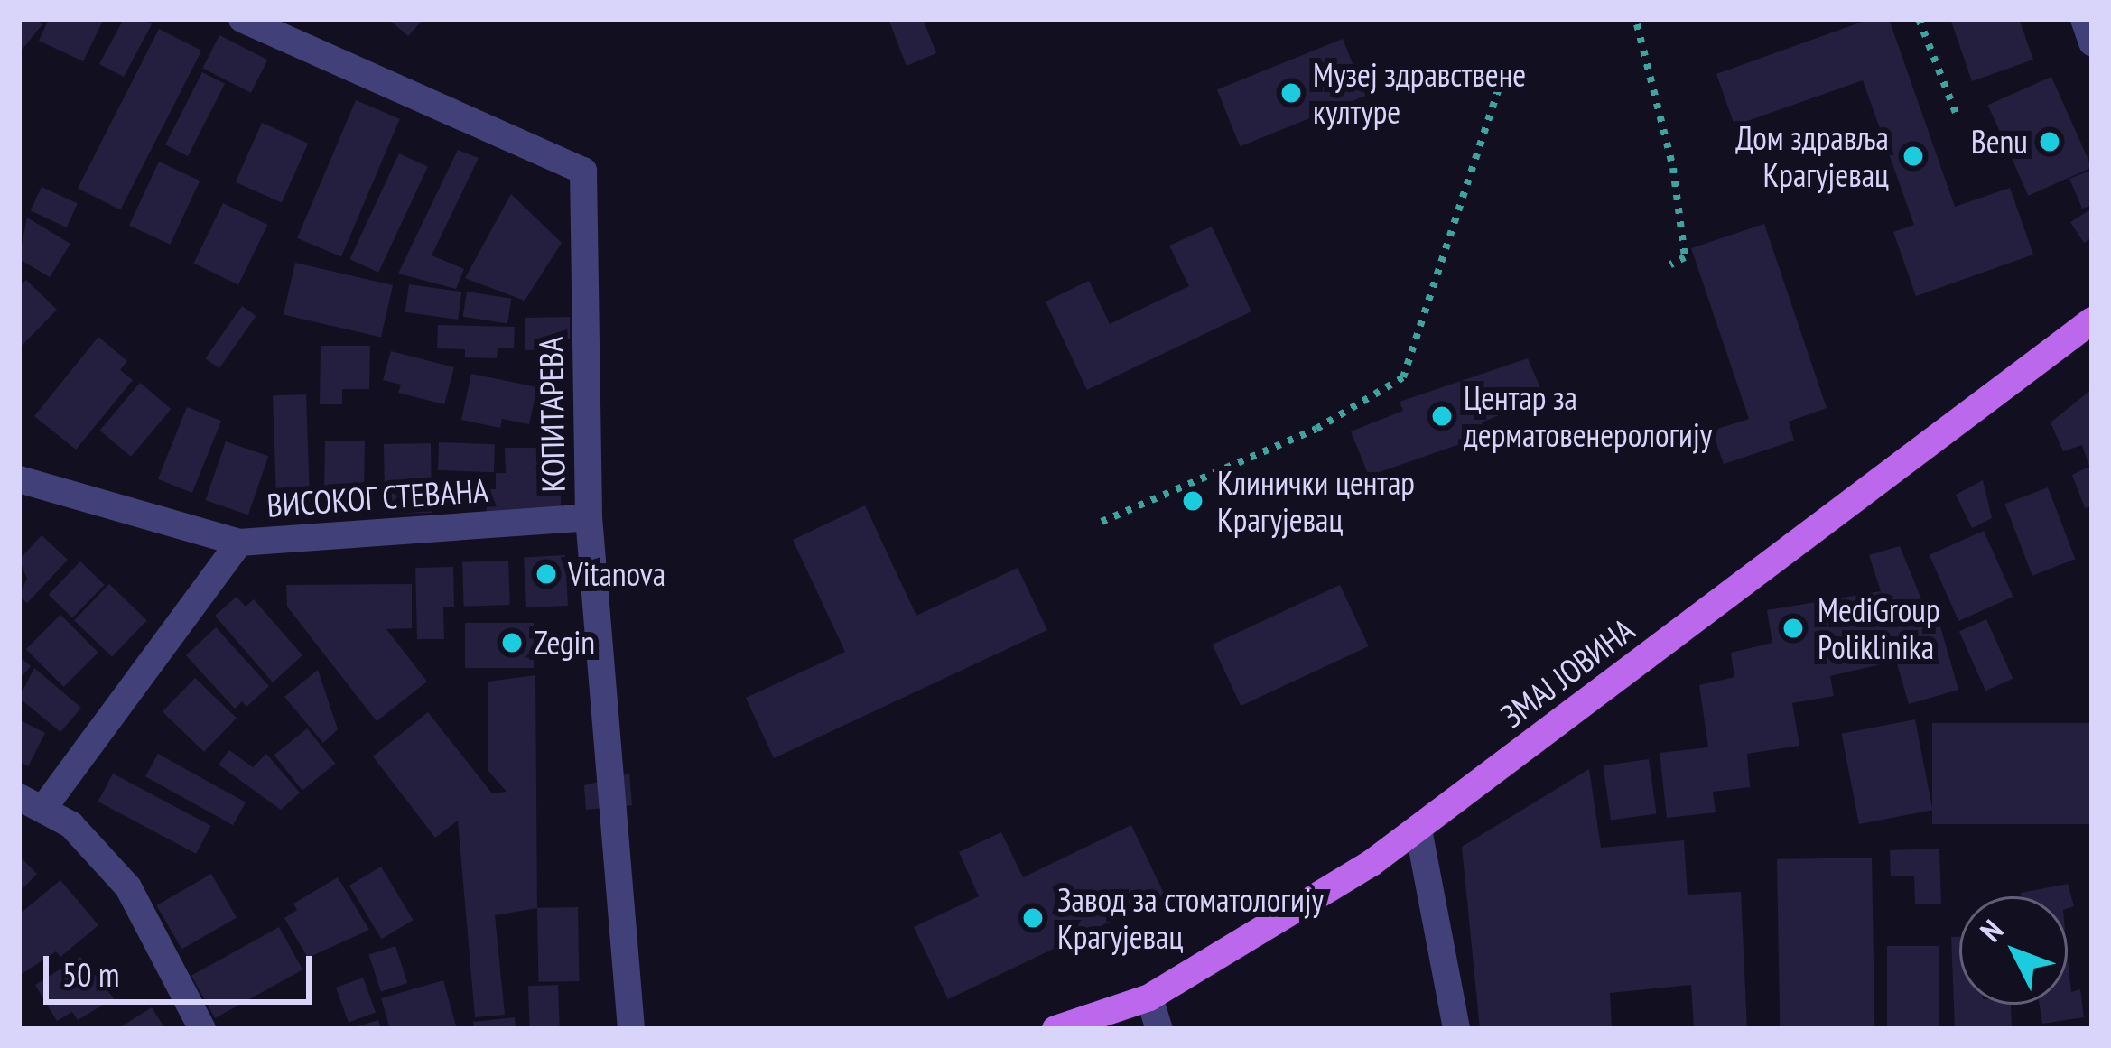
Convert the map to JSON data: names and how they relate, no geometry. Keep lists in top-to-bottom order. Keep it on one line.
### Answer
{"streets":{"main road":["ЗМАЈ ЈОВИНА"],"street":["КОПИТАРЕВА","ВИСОКОГ СТЕВАНА"]},"crossings":[["КОПИТАРЕВА","ВИСОКОГ СТЕВАНА"]],"places":["Музеј здравствене културе","Benu","Дом здравља Крагујевац","Центар за дерматовенерологију","Клинички центар Крагујевац","Vitanova","MediGroup Poliklinika","Zegin","Завод за стоматологију Крагујевац"],"scale_bar":"50 m","north":"top left"}
